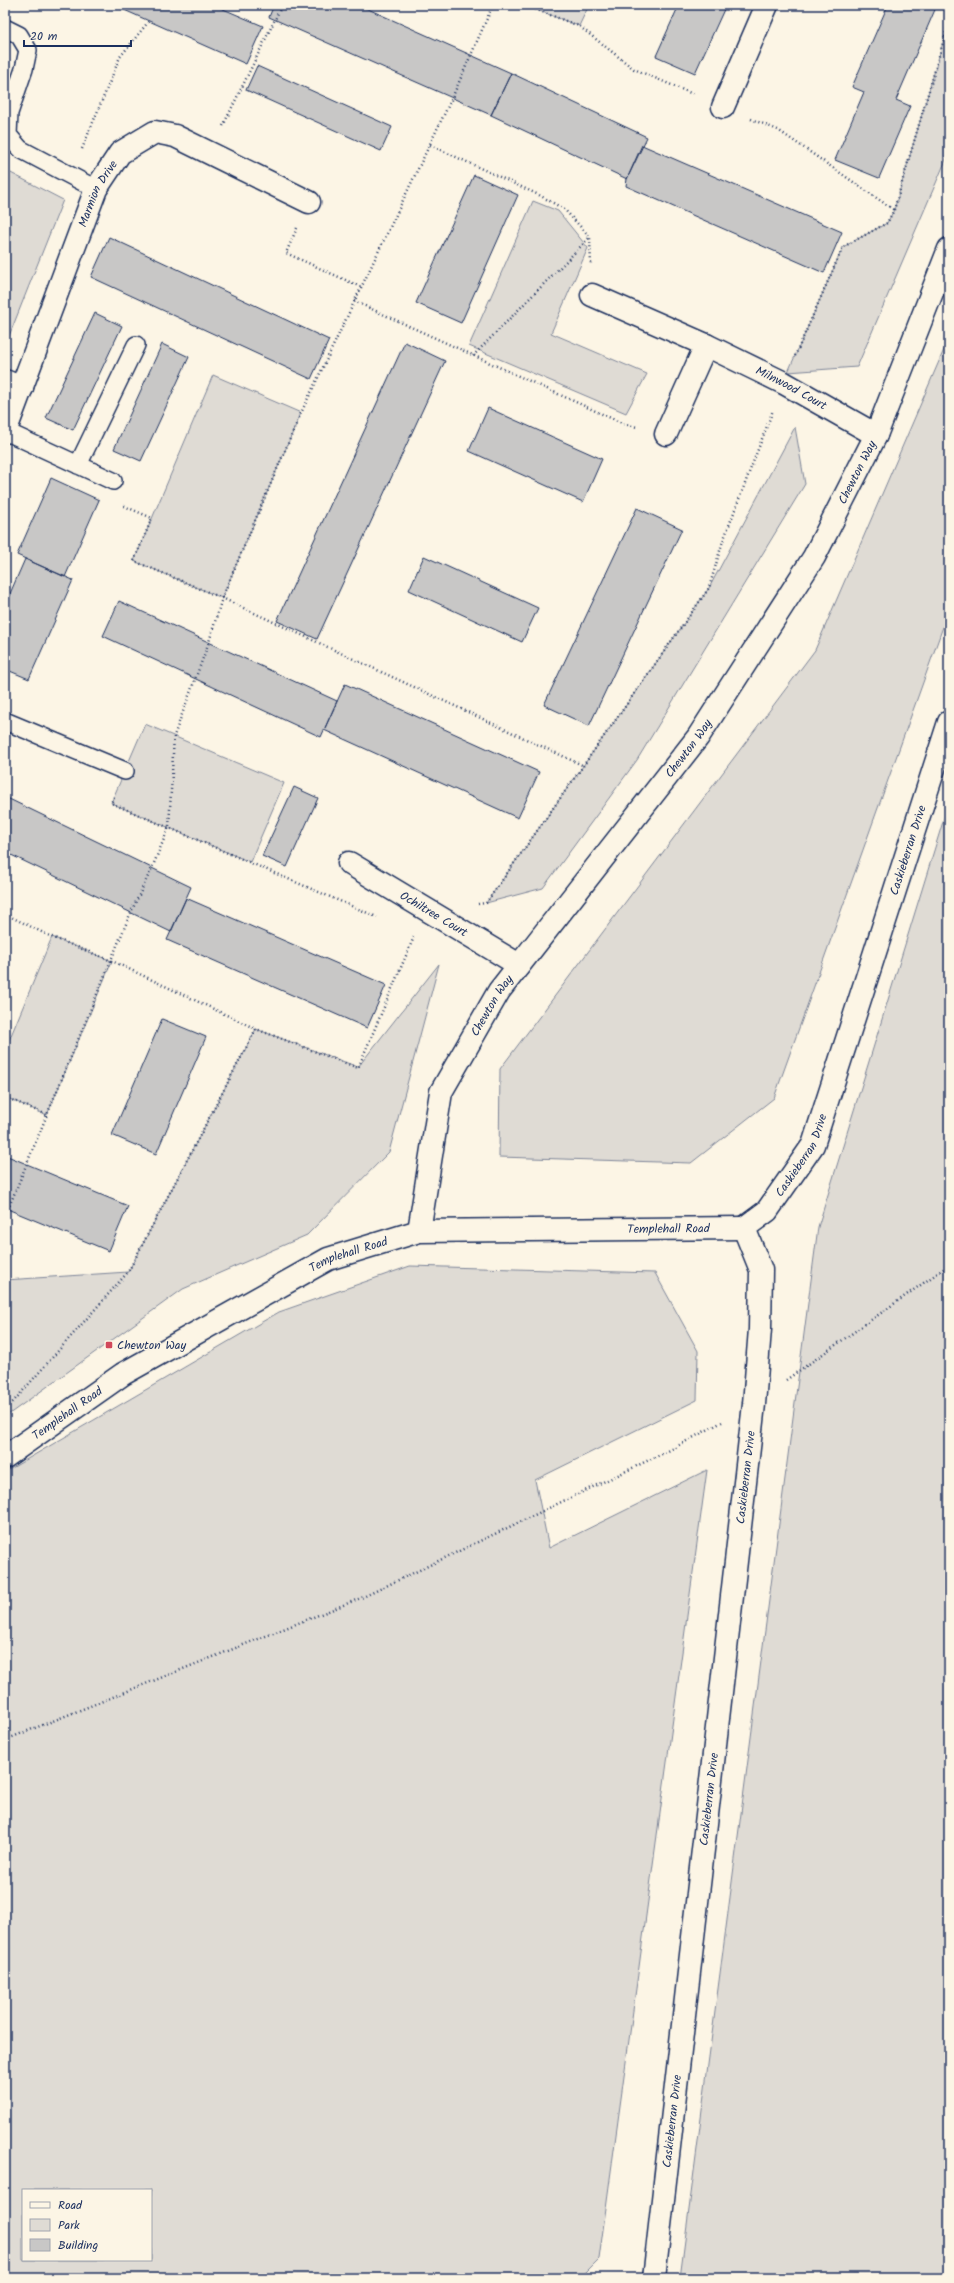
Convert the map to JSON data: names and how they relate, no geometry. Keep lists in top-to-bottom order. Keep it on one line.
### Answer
{"streets":{"street":["Marmion Drive","Milnwood Court","Chewton Way","Caskieberran Drive","Ochiltree Court","Templehall Road"]},"crossings":[["Milnwood Court","Chewton Way"],["Chewton Way","Ochiltree Court"],["Chewton Way","Templehall Road"],["Caskieberran Drive","Templehall Road"]],"places":{"transit":["Chewton Way"]},"legend":["Road","Park","Building"],"scale_bar":"20 m"}
